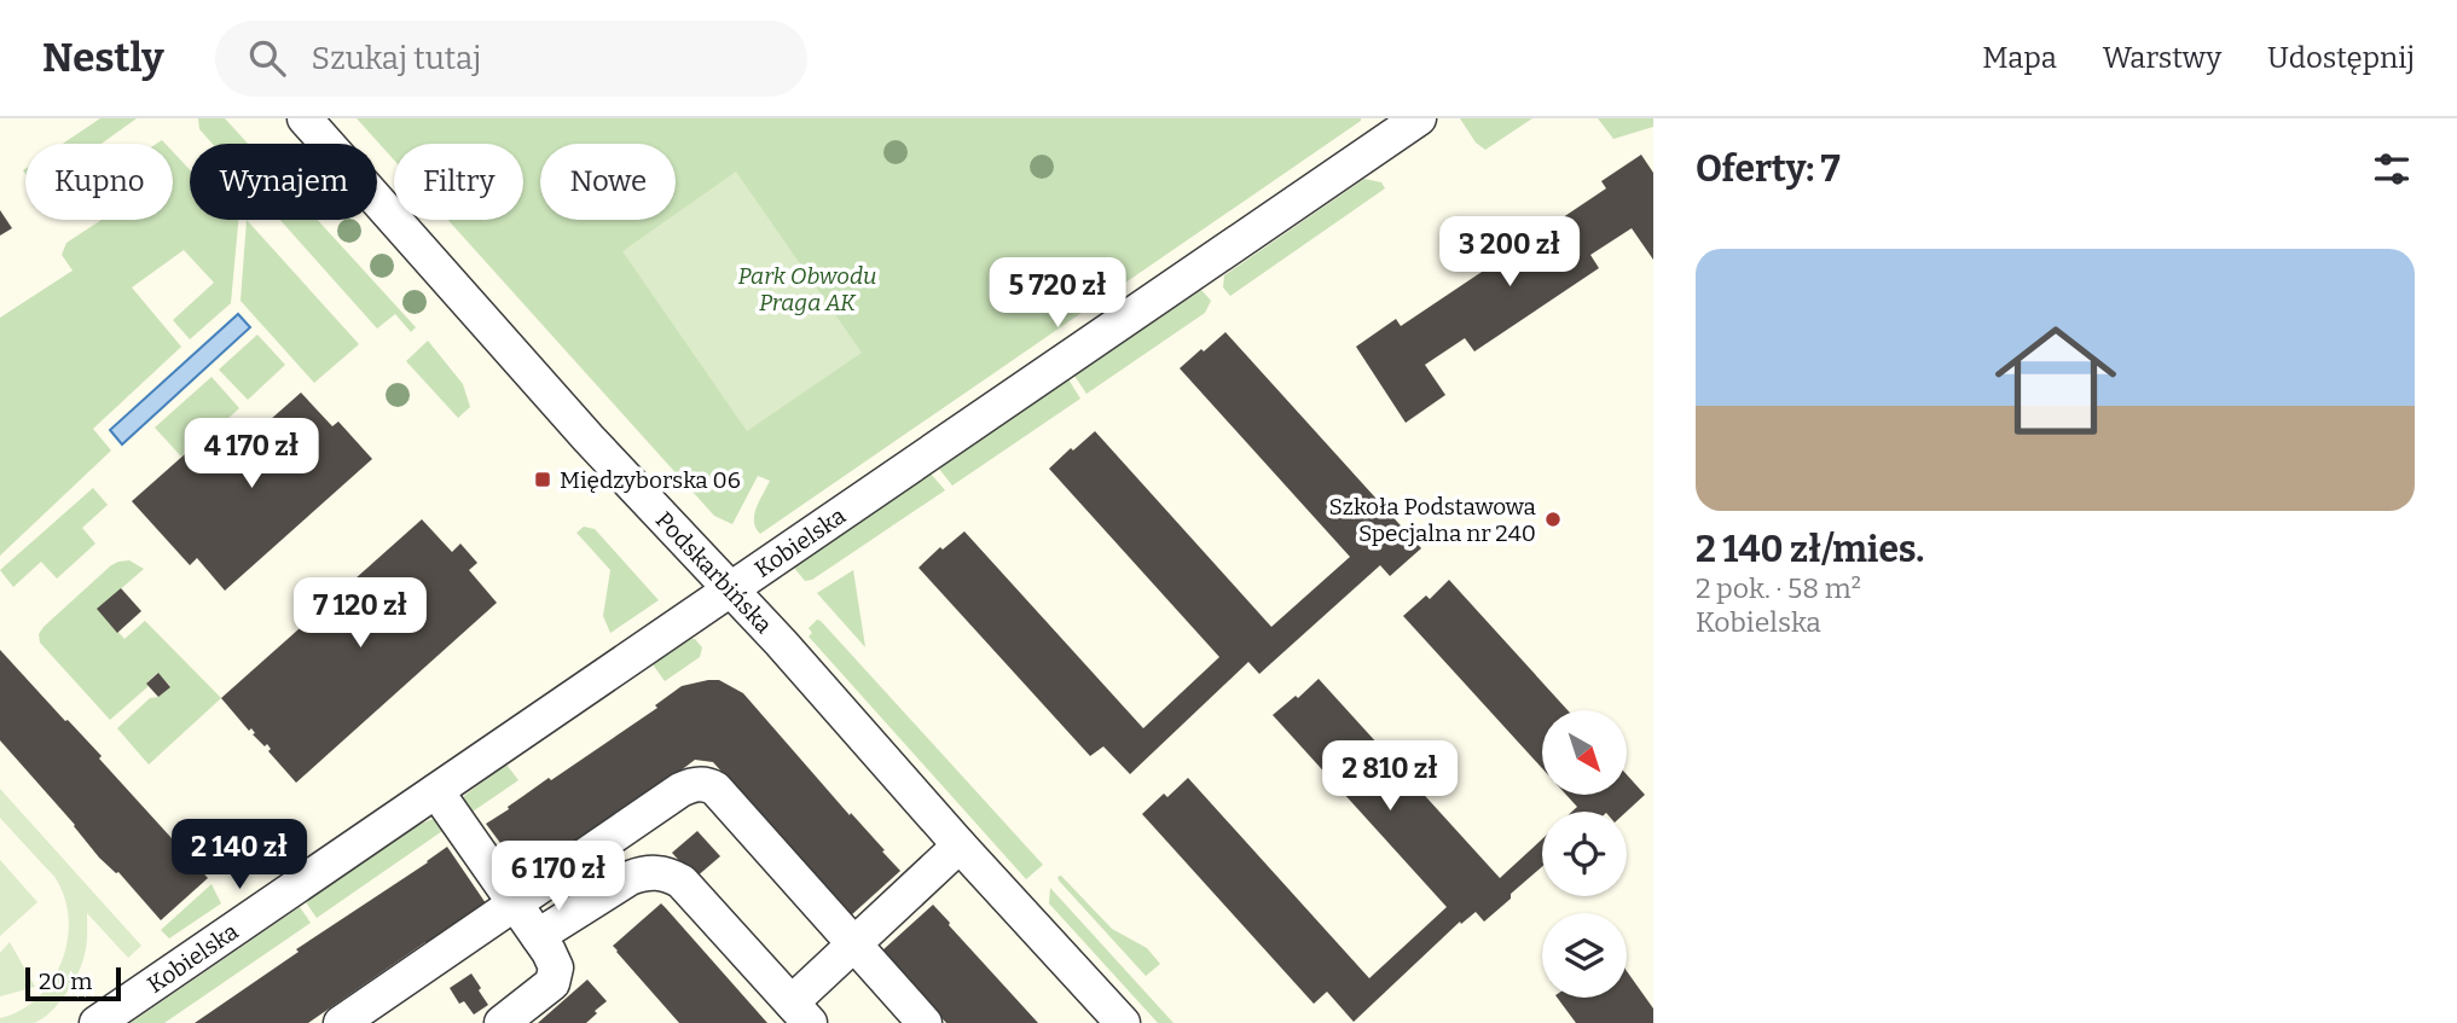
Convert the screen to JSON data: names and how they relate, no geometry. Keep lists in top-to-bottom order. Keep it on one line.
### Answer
{"streets":{"street":["Kobielska","Podskarbińska"]},"crossings":[["Kobielska","Podskarbińska"]],"parks":["Park Obwodu Praga AK"],"places":{"transit":["Międzyborska 06"],"other":["Szkoła Podstawowa Specjalna nr 240"]},"scale_bar":"20 m","north":"bottom right","page":{"header":"Nestly","search":"Szukaj tutaj","nav":["Mapa","Warstwy","Udostępnij"],"heading":"Oferty: 7","chip":["Kupno","Wynajem","Filtry","Nowe"],"price":["3 200 zł","5 720 zł","4 170 zł","7 120 zł","2 810 zł","2 140 zł","6 170 zł"],"list":[{"name":"2 140 zł/mies.","note":"2 pok. · 58 m² · Kobielska"}],"scale":"20 m"}}
